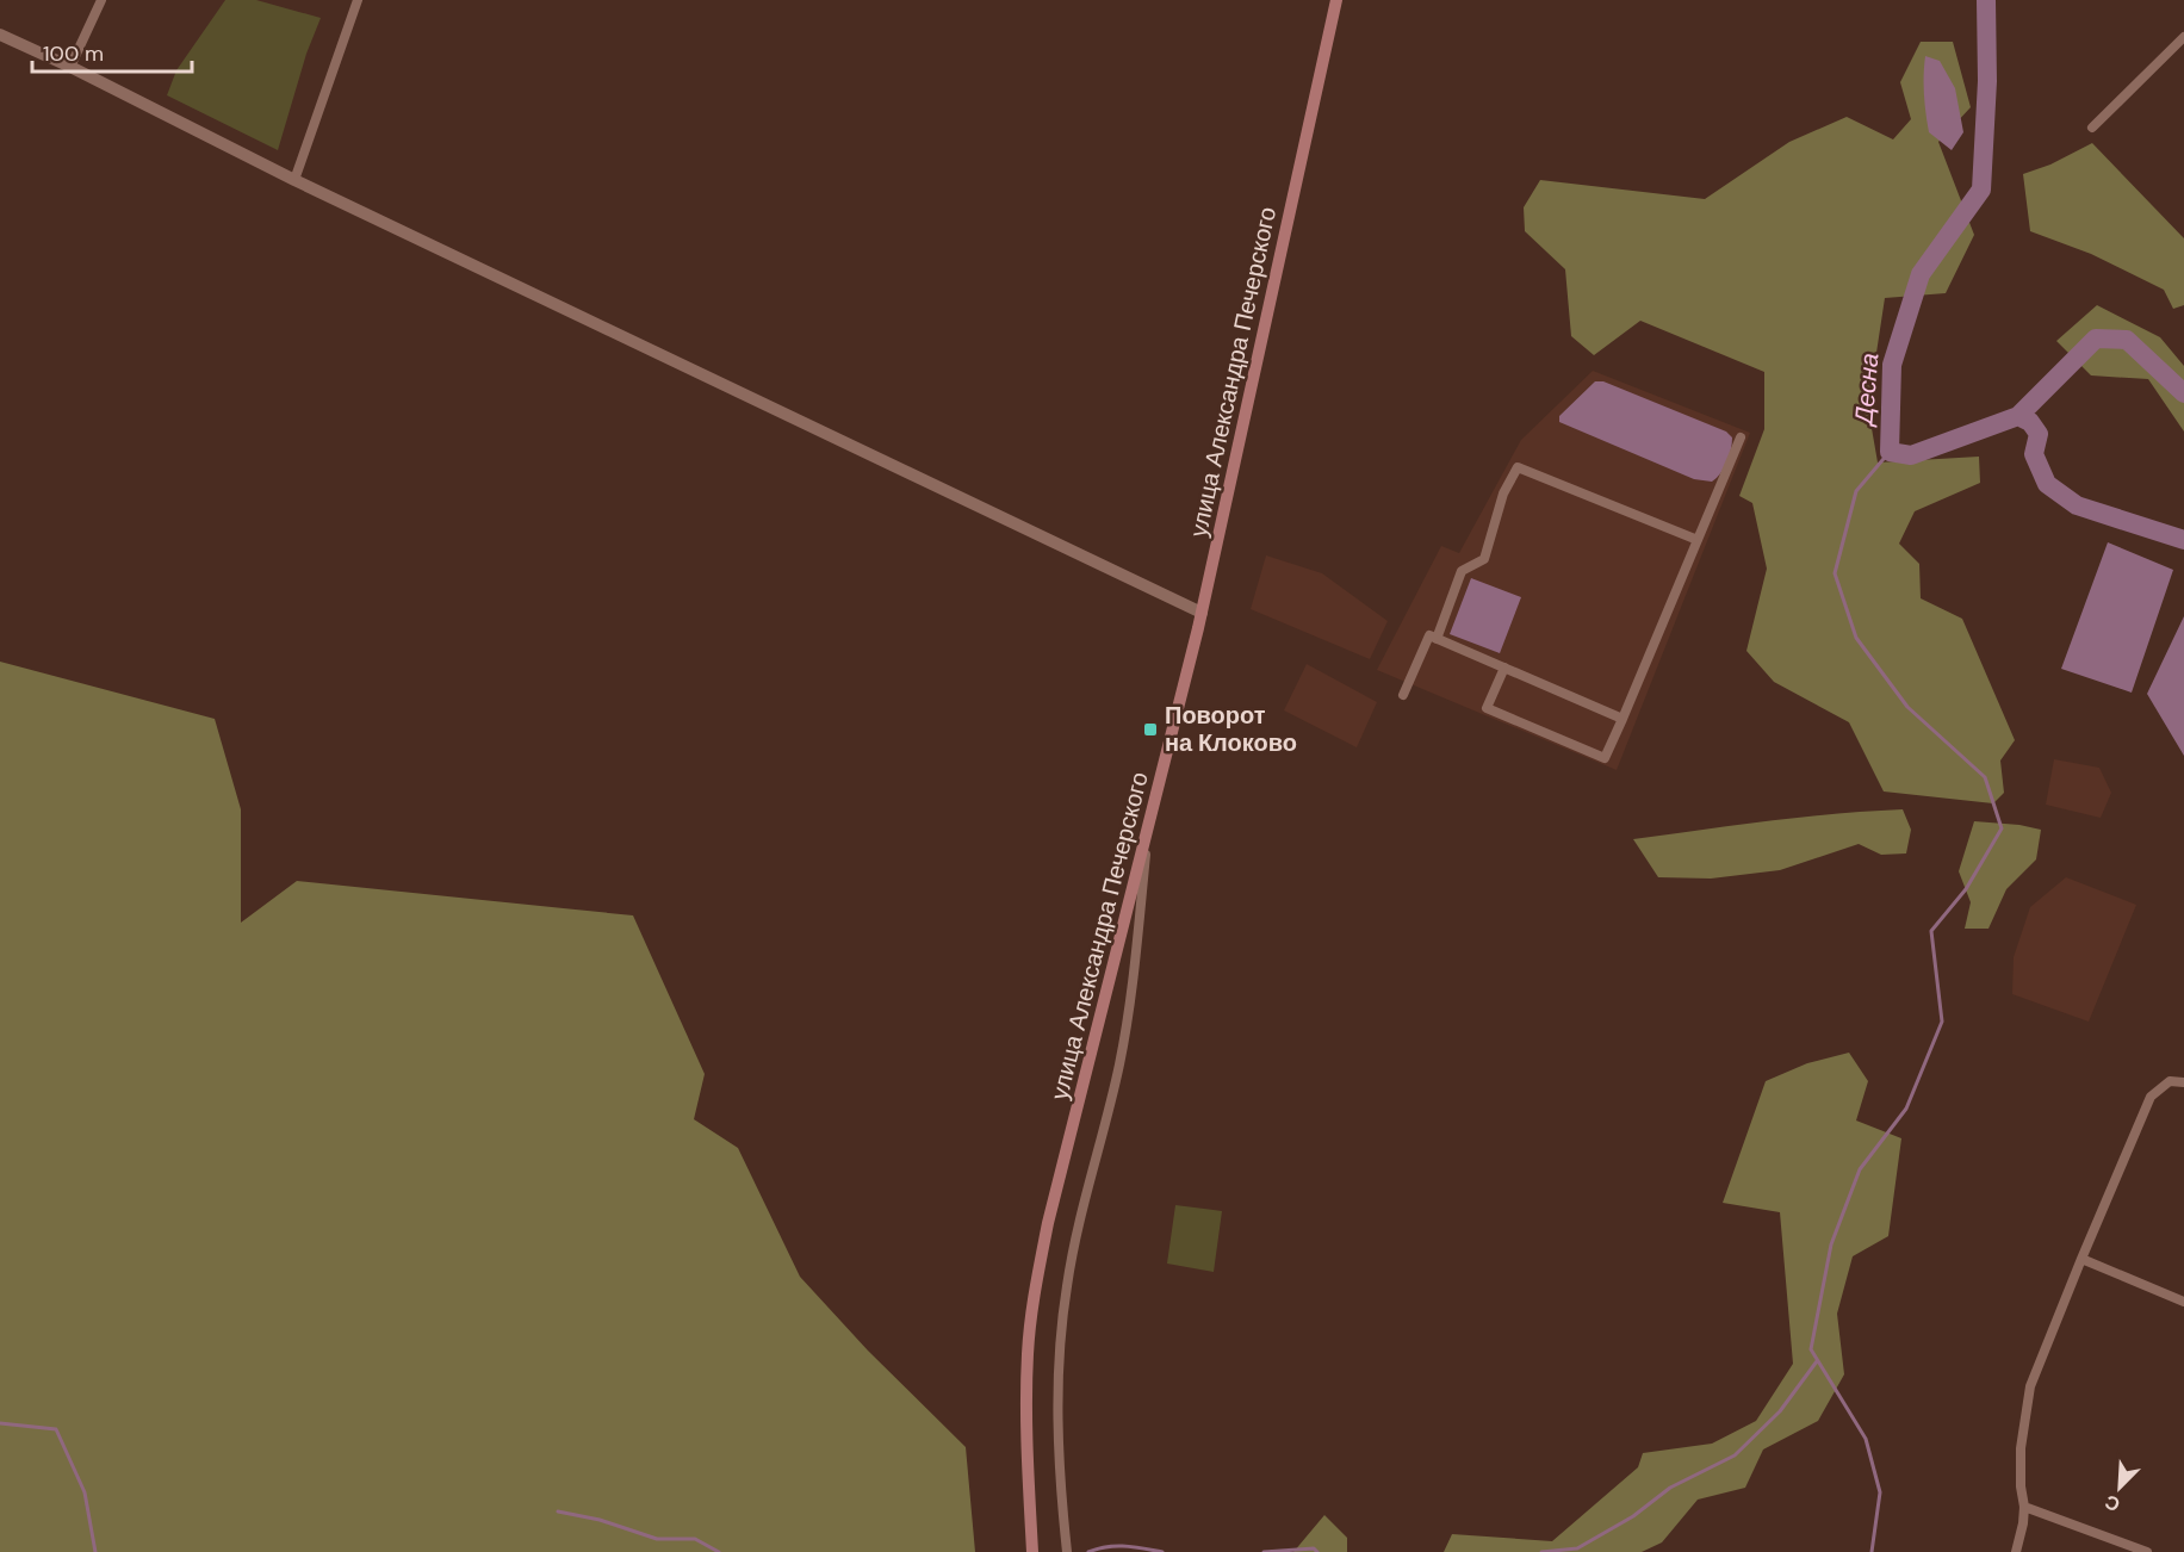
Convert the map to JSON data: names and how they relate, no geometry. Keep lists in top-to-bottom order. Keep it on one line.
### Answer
{"streets":{"main road":["улица Александра Печерского"]},"water":["Десна"],"places":{"transit":["Поворот на Клоково"]},"scale_bar":"100 m","north":"bottom left"}
